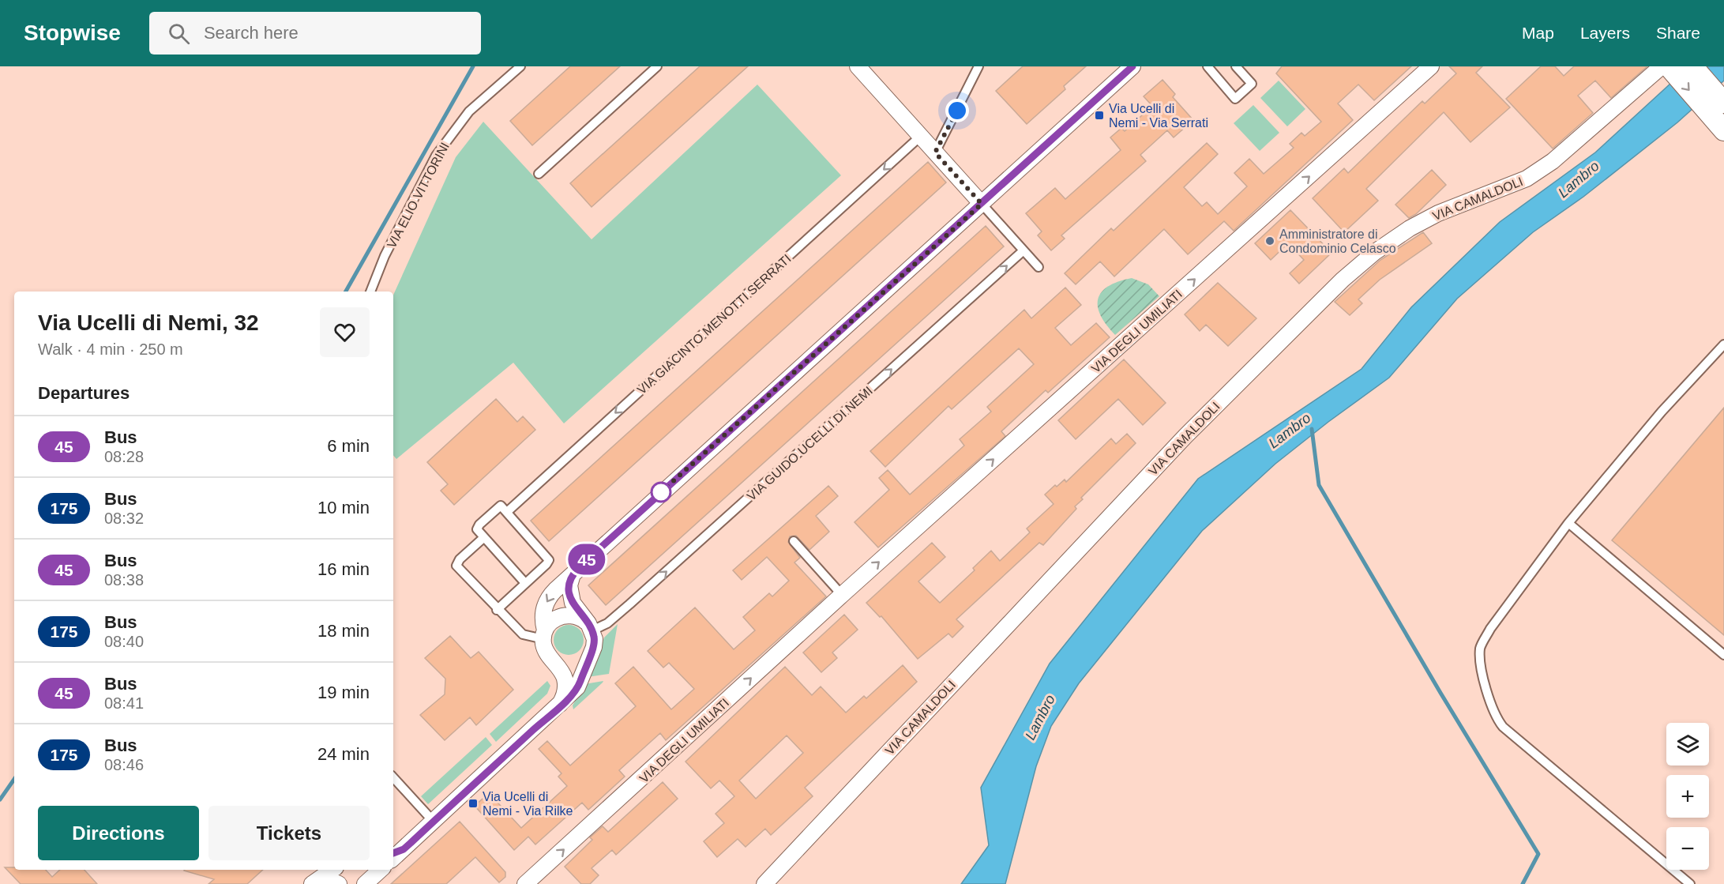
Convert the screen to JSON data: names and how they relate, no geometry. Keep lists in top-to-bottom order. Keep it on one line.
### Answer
{"streets":{"street":["VIA CAMALDOLI","VIA DEGLI UMILIATI"],"lane":["VIA ELIO VITTORINI","VIA GIACINTO MENOTTI SERRATI","VIA GUIDO UCELLI DI NEMI"]},"one_way":["VIA GIACINTO MENOTTI SERRATI","VIA DEGLI UMILIATI","VIA GUIDO UCELLI DI NEMI"],"water":["Lambro"],"places":{"transit":["Via Ucelli di Nemi - Via Serrati","Via Ucelli di Nemi - Via Rilke"],"other":["Amministratore di Condominio Celasco"]},"lines":["bus line 45"],"page":{"header":"Stopwise","search":"Search here","nav":["Map","Layers","Share"],"on_map":"45","heading":[["Via Ucelli di Nemi, 32","Walk · 4 min · 250 m"],"Departures"],"list":[{"mark":"45","name":"Bus","note":"08:28","value":"6 min"},{"mark":"175","name":"Bus","note":"08:32","value":"10 min"},{"mark":"45","name":"Bus","note":"08:38","value":"16 min"},{"mark":"175","name":"Bus","note":"08:40","value":"18 min"},{"mark":"45","name":"Bus","note":"08:41","value":"19 min"},{"mark":"175","name":"Bus","note":"08:46","value":"24 min"}],"map_buttons":["+","−"],"buttons":["Directions","Tickets"]}}
